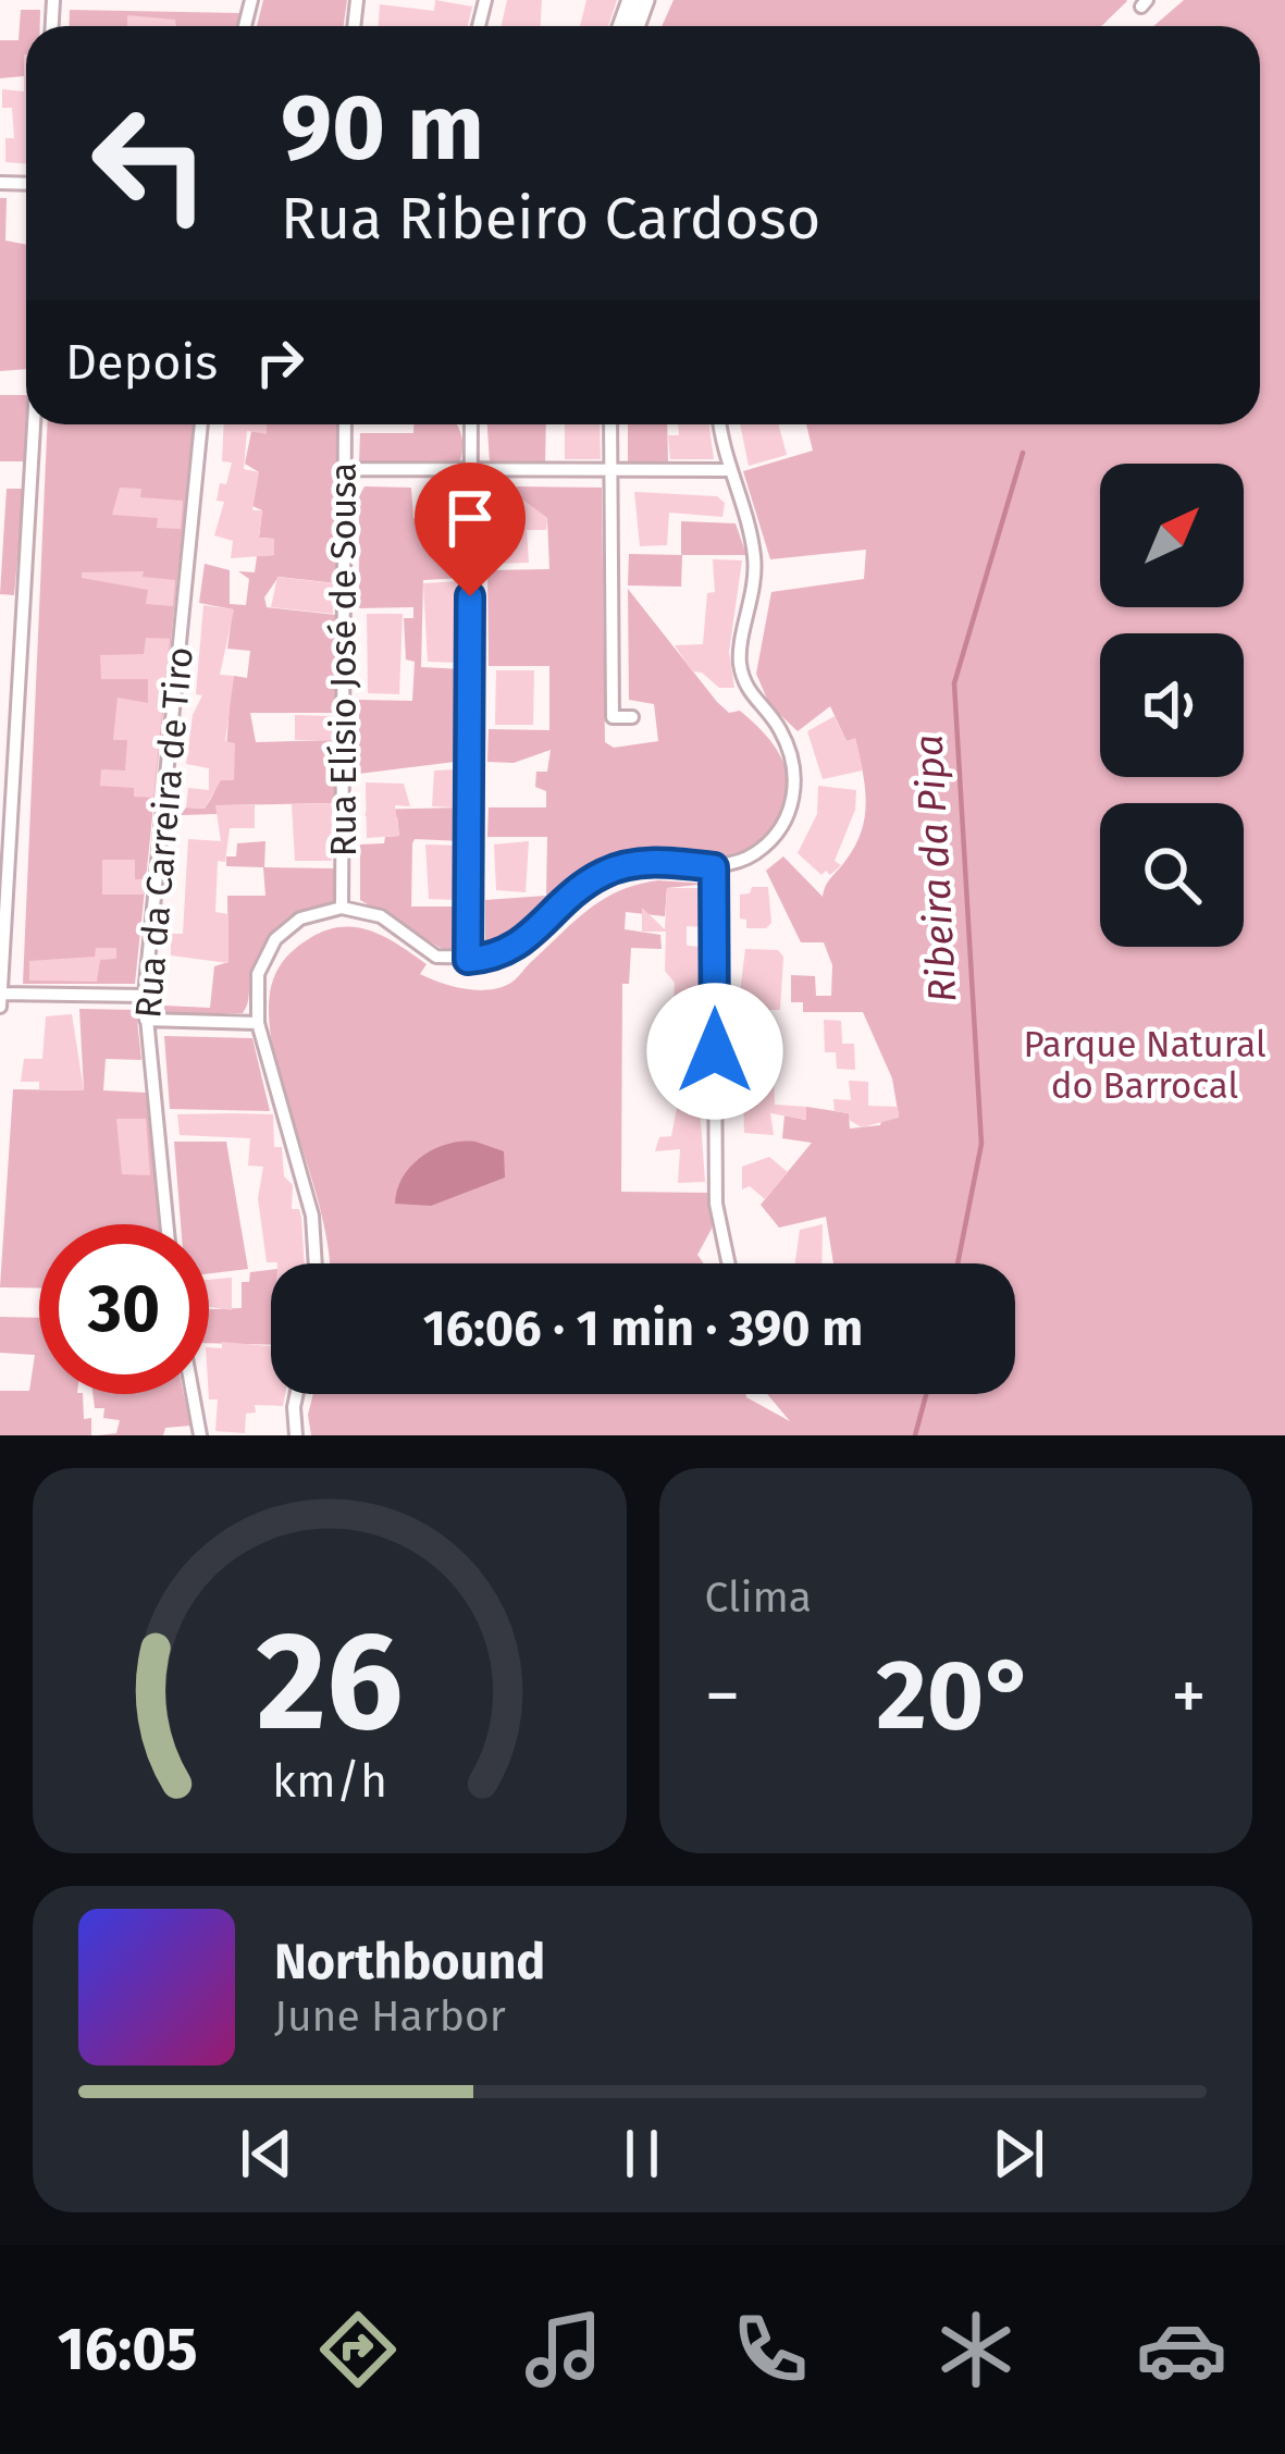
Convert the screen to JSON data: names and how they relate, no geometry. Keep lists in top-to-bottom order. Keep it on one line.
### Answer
{"streets":{"street":["Rua Elísio José de Sousa","Rua da Carreira de Tiro"]},"water":["Ribeira da Pipa"],"parks":["Parque Natural do Barrocal"],"north":"top right","page":{"turn":["90 m","Rua Ribeiro Cardoso"],"then":"Depois","limit":"30","trip":"16:06 · 1 min · 390 m","tile":"Clima","heat":["−","20°","+"],"song":["Northbound","June Harbor"],"tabs":"16:05","gauge":["26","km/h"]}}
